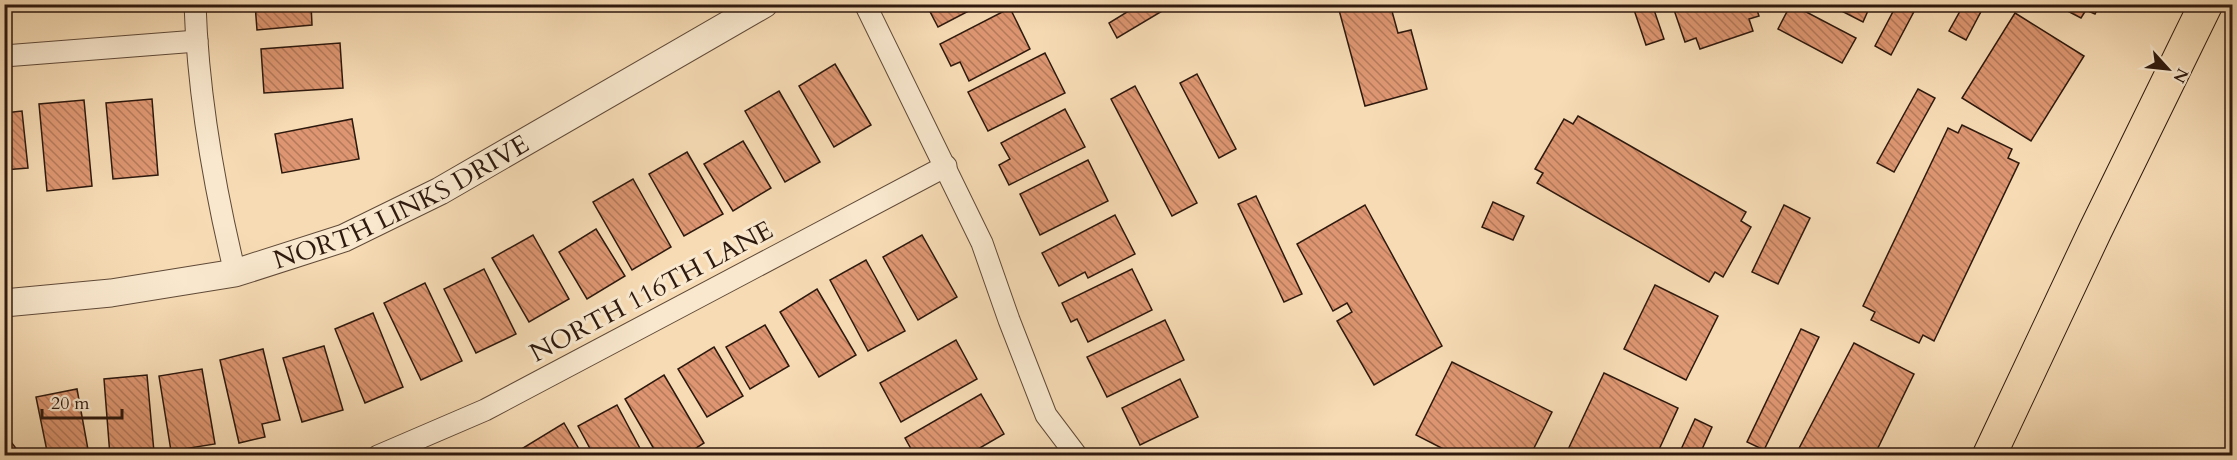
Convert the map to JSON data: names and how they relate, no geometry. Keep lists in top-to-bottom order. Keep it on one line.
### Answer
{"streets":{"street":["NORTH LINKS DRIVE","NORTH 116TH LANE"]},"scale_bar":"20 m","north":"bottom right"}
